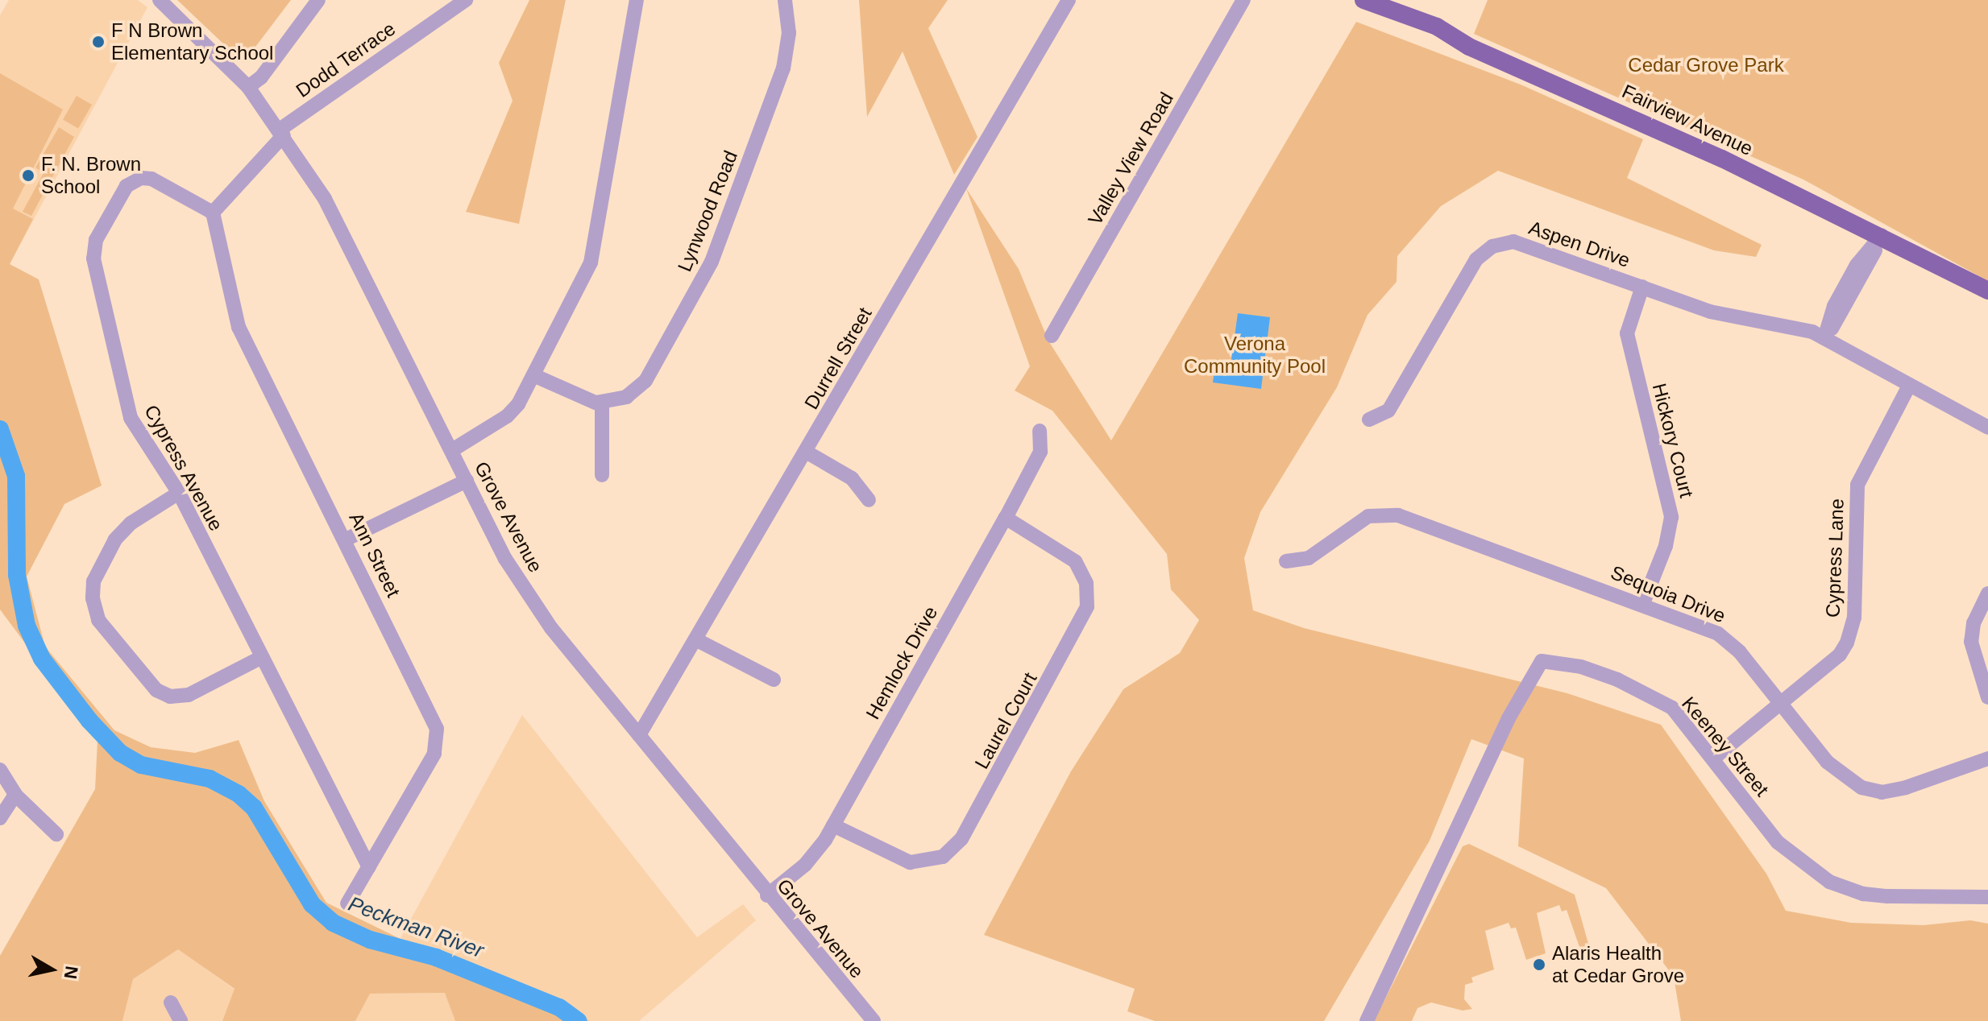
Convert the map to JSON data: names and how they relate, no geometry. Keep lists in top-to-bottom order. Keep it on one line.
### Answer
{"streets":{"main road":["Fairview Avenue"],"street":["Dodd Terrace","Valley View Road","Lynwood Road","Aspen Drive","Durrell Street","Hickory Court","Cypress Avenue","Grove Avenue","Ann Street","Cypress Lane","Sequoia Drive","Hemlock Drive","Laurel Court","Keeney Street"]},"crossings":[["Dodd Terrace","Grove Avenue"],["Aspen Drive","Hickory Court"],["Aspen Drive","Cypress Lane"],["Durrell Street","Grove Avenue"],["Hickory Court","Sequoia Drive"],["Cypress Avenue","Ann Street"],["Grove Avenue","Hemlock Drive"],["Cypress Lane","Sequoia Drive"],["Cypress Lane","Keeney Street"],["Hemlock Drive","Laurel Court"]],"water":["Peckman River"],"parks":["Cedar Grove Park","Verona Community Pool"],"places":["F N Brown Elementary School","F. N. Brown School","Alaris Health at Cedar Grove"],"north":"right"}
